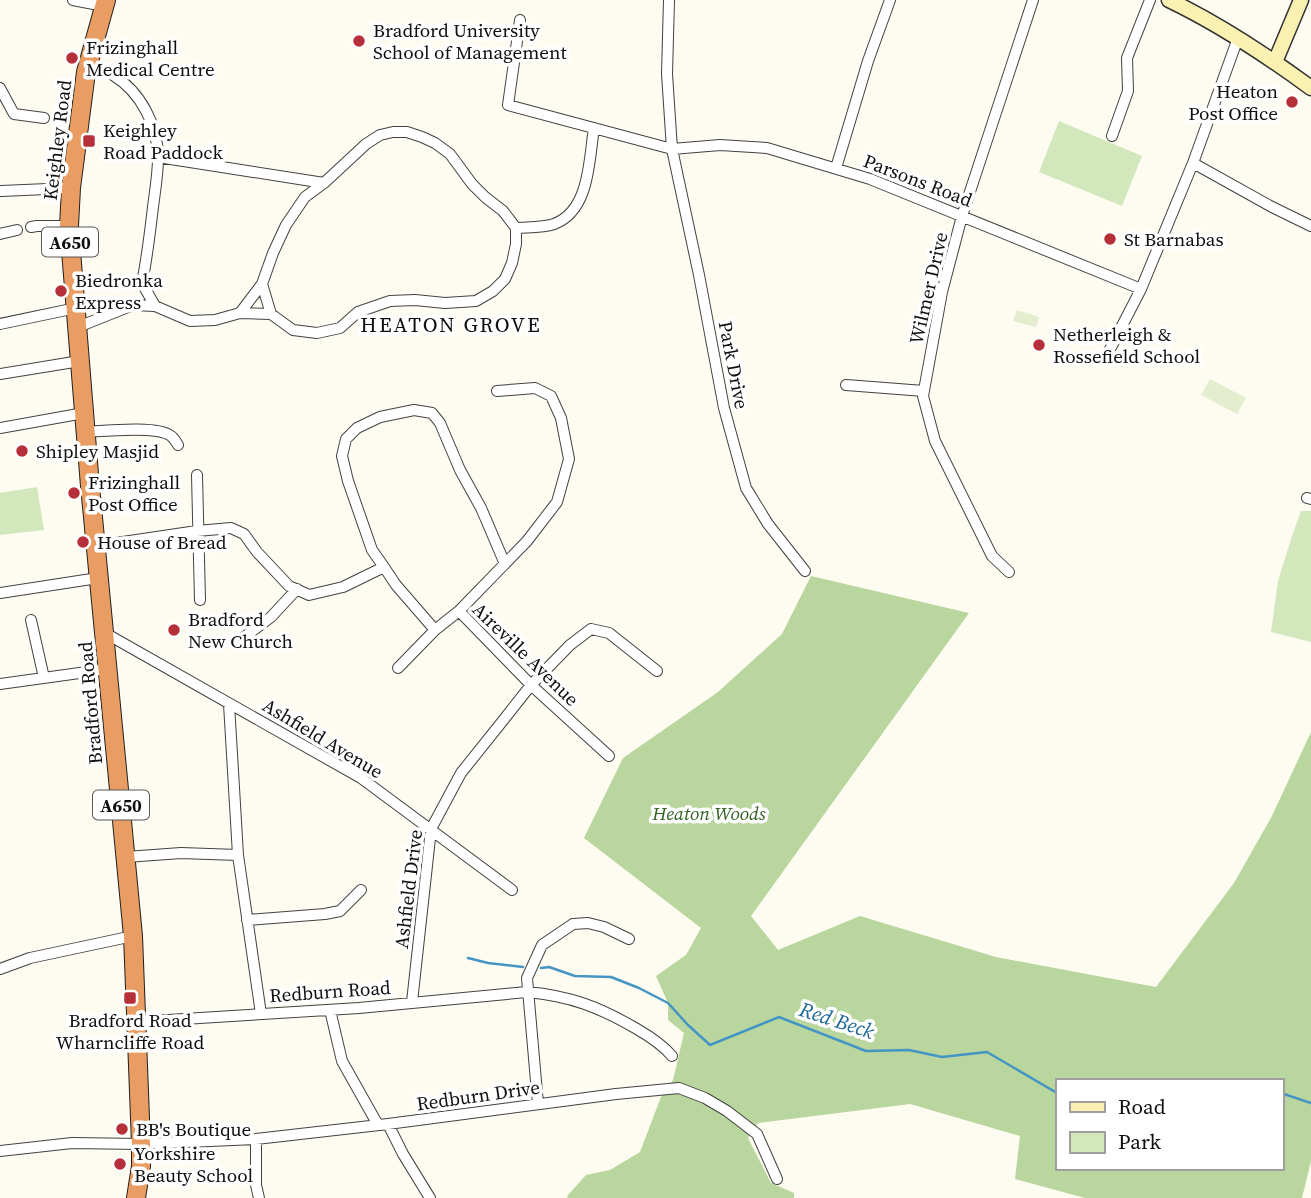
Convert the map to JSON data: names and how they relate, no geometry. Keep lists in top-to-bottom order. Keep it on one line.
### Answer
{"streets":{"highway":["Keighley Road","A650","Bradford Road"],"street":["Parsons Road","Wilmer Drive","Park Drive","Aireville Avenue","Ashfield Avenue","Ashfield Drive","Redburn Road","Redburn Drive"]},"crossings":[["Keighley Road","Bradford Road"],["Parsons Road","Wilmer Drive"],["Parsons Road","Park Drive"],["Aireville Avenue","Ashfield Drive"],["Bradford Road","Ashfield Avenue"],["Bradford Road","Redburn Road"],["Bradford Road","Redburn Drive"],["Ashfield Avenue","Ashfield Drive"],["Ashfield Drive","Redburn Road"]],"districts":["HEATON GROVE"],"water":["Red Beck"],"parks":["Heaton Woods"],"places":{"other":["Bradford University School of Management","Frizinghall Medical Centre","Heaton Post Office","St Barnabas","Biedronka Express","Netherleigh & Rossefield School","Shipley Masjid","Frizinghall Post Office","House of Bread","Bradford New Church","BB's Boutique","Yorkshire Beauty School"],"transit":["Keighley Road Paddock","Bradford Road Wharncliffe Road"]},"legend":["Road","Park"]}
